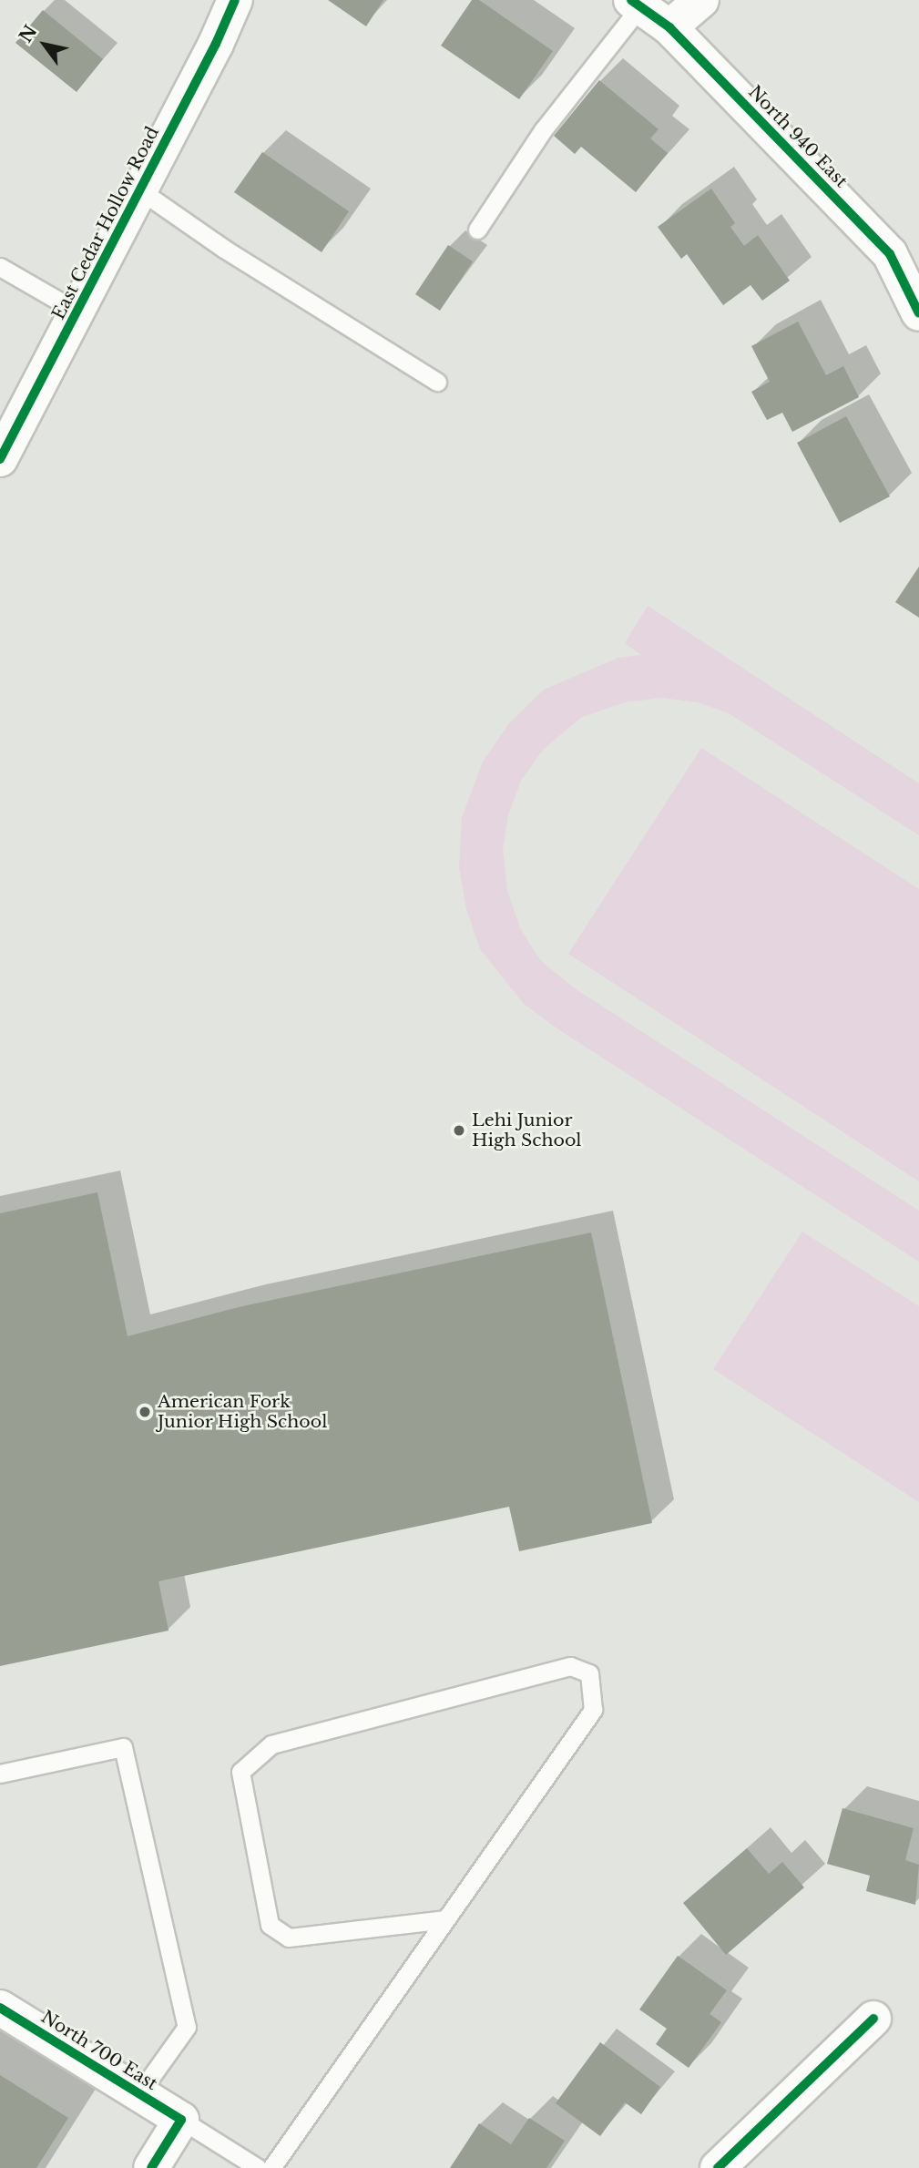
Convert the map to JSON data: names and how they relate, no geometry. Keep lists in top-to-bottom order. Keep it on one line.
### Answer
{"streets":{"street":["North 940 East","East Cedar Hollow Road","North 700 East"]},"places":["Lehi Junior High School","American Fork Junior High School"],"north":"top left"}
